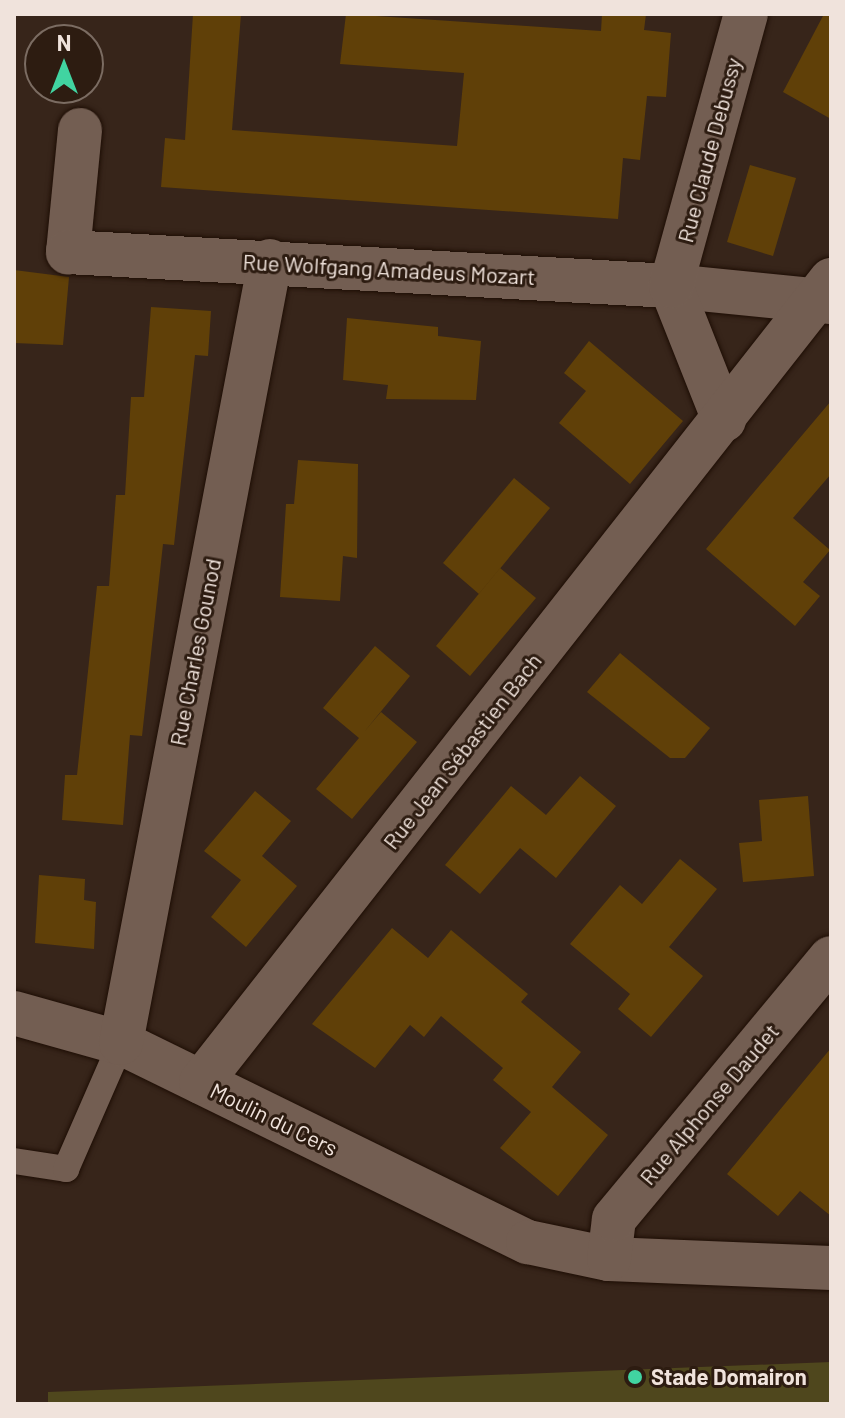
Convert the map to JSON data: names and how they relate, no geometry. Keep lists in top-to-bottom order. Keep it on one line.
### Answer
{"streets":{"street":["Rue Claude Debussy","Rue Wolfgang Amadeus Mozart","Rue Charles Gounod","Rue Jean Sébastien Bach","Rue Alphonse Daudet","Moulin du Cers"]},"crossings":[["Rue Claude Debussy","Rue Wolfgang Amadeus Mozart"],["Rue Wolfgang Amadeus Mozart","Rue Charles Gounod"],["Rue Wolfgang Amadeus Mozart","Rue Jean Sébastien Bach"],["Rue Charles Gounod","Moulin du Cers"],["Rue Jean Sébastien Bach","Moulin du Cers"],["Rue Alphonse Daudet","Moulin du Cers"]],"places":["Stade Domairon"],"north":"top"}
